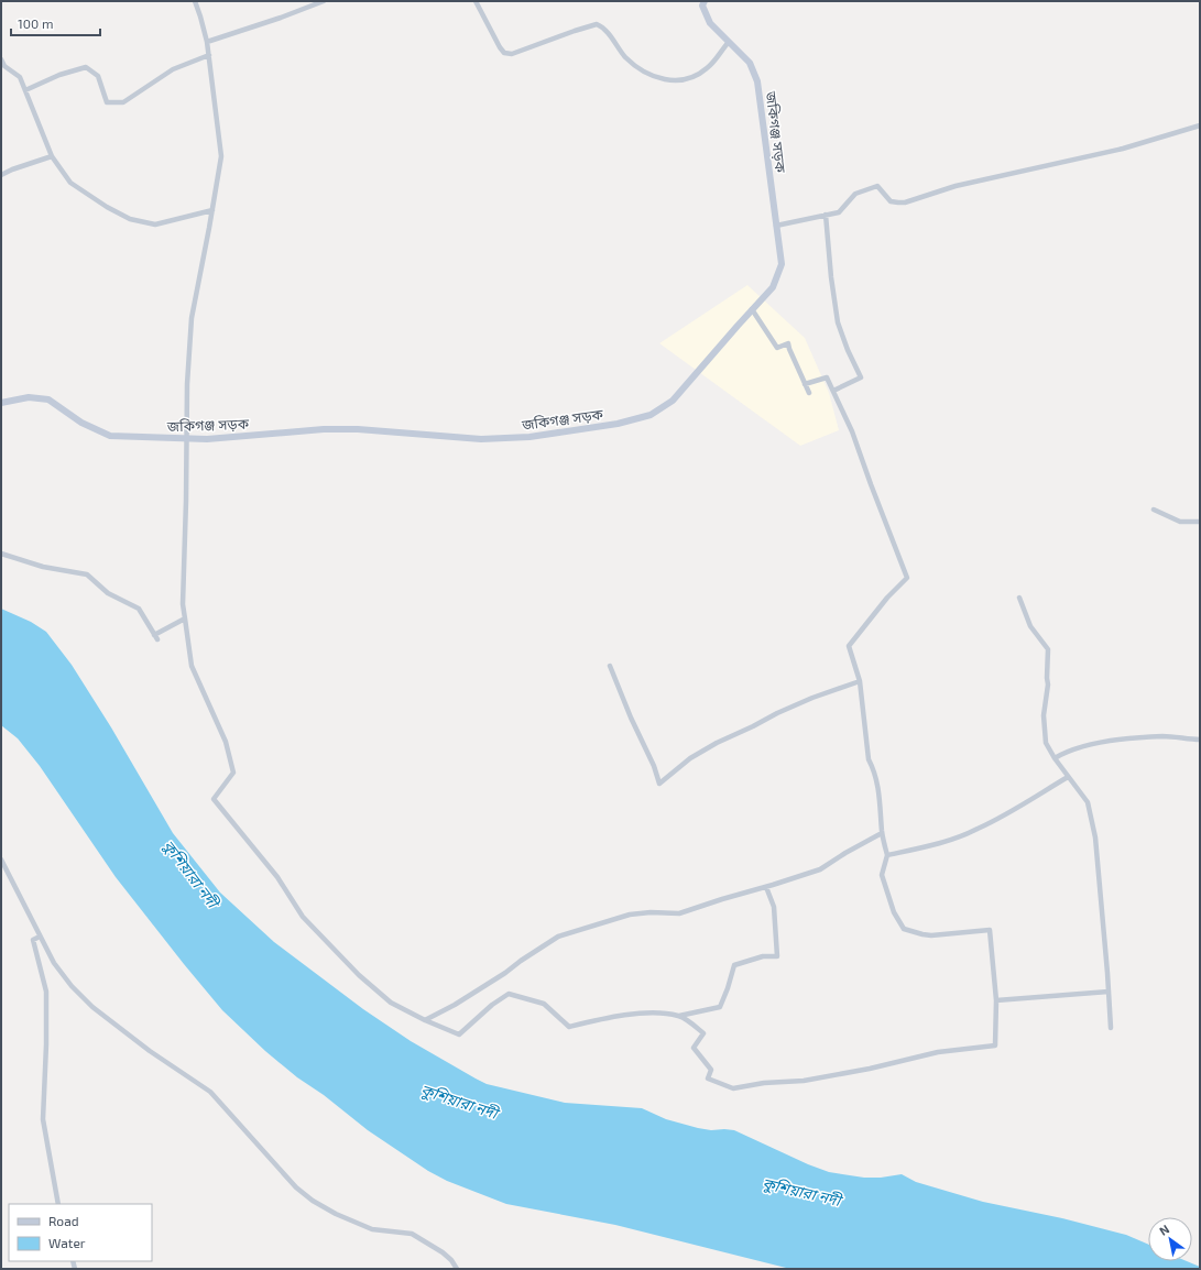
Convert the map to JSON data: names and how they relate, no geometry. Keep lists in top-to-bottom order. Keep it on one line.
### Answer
{"streets":{"main road":["জকিগঞ্জ সড়ক"]},"water":["কুশিয়ারা নদী"],"legend":["Road","Water"],"scale_bar":"100 m","north":"top left"}
